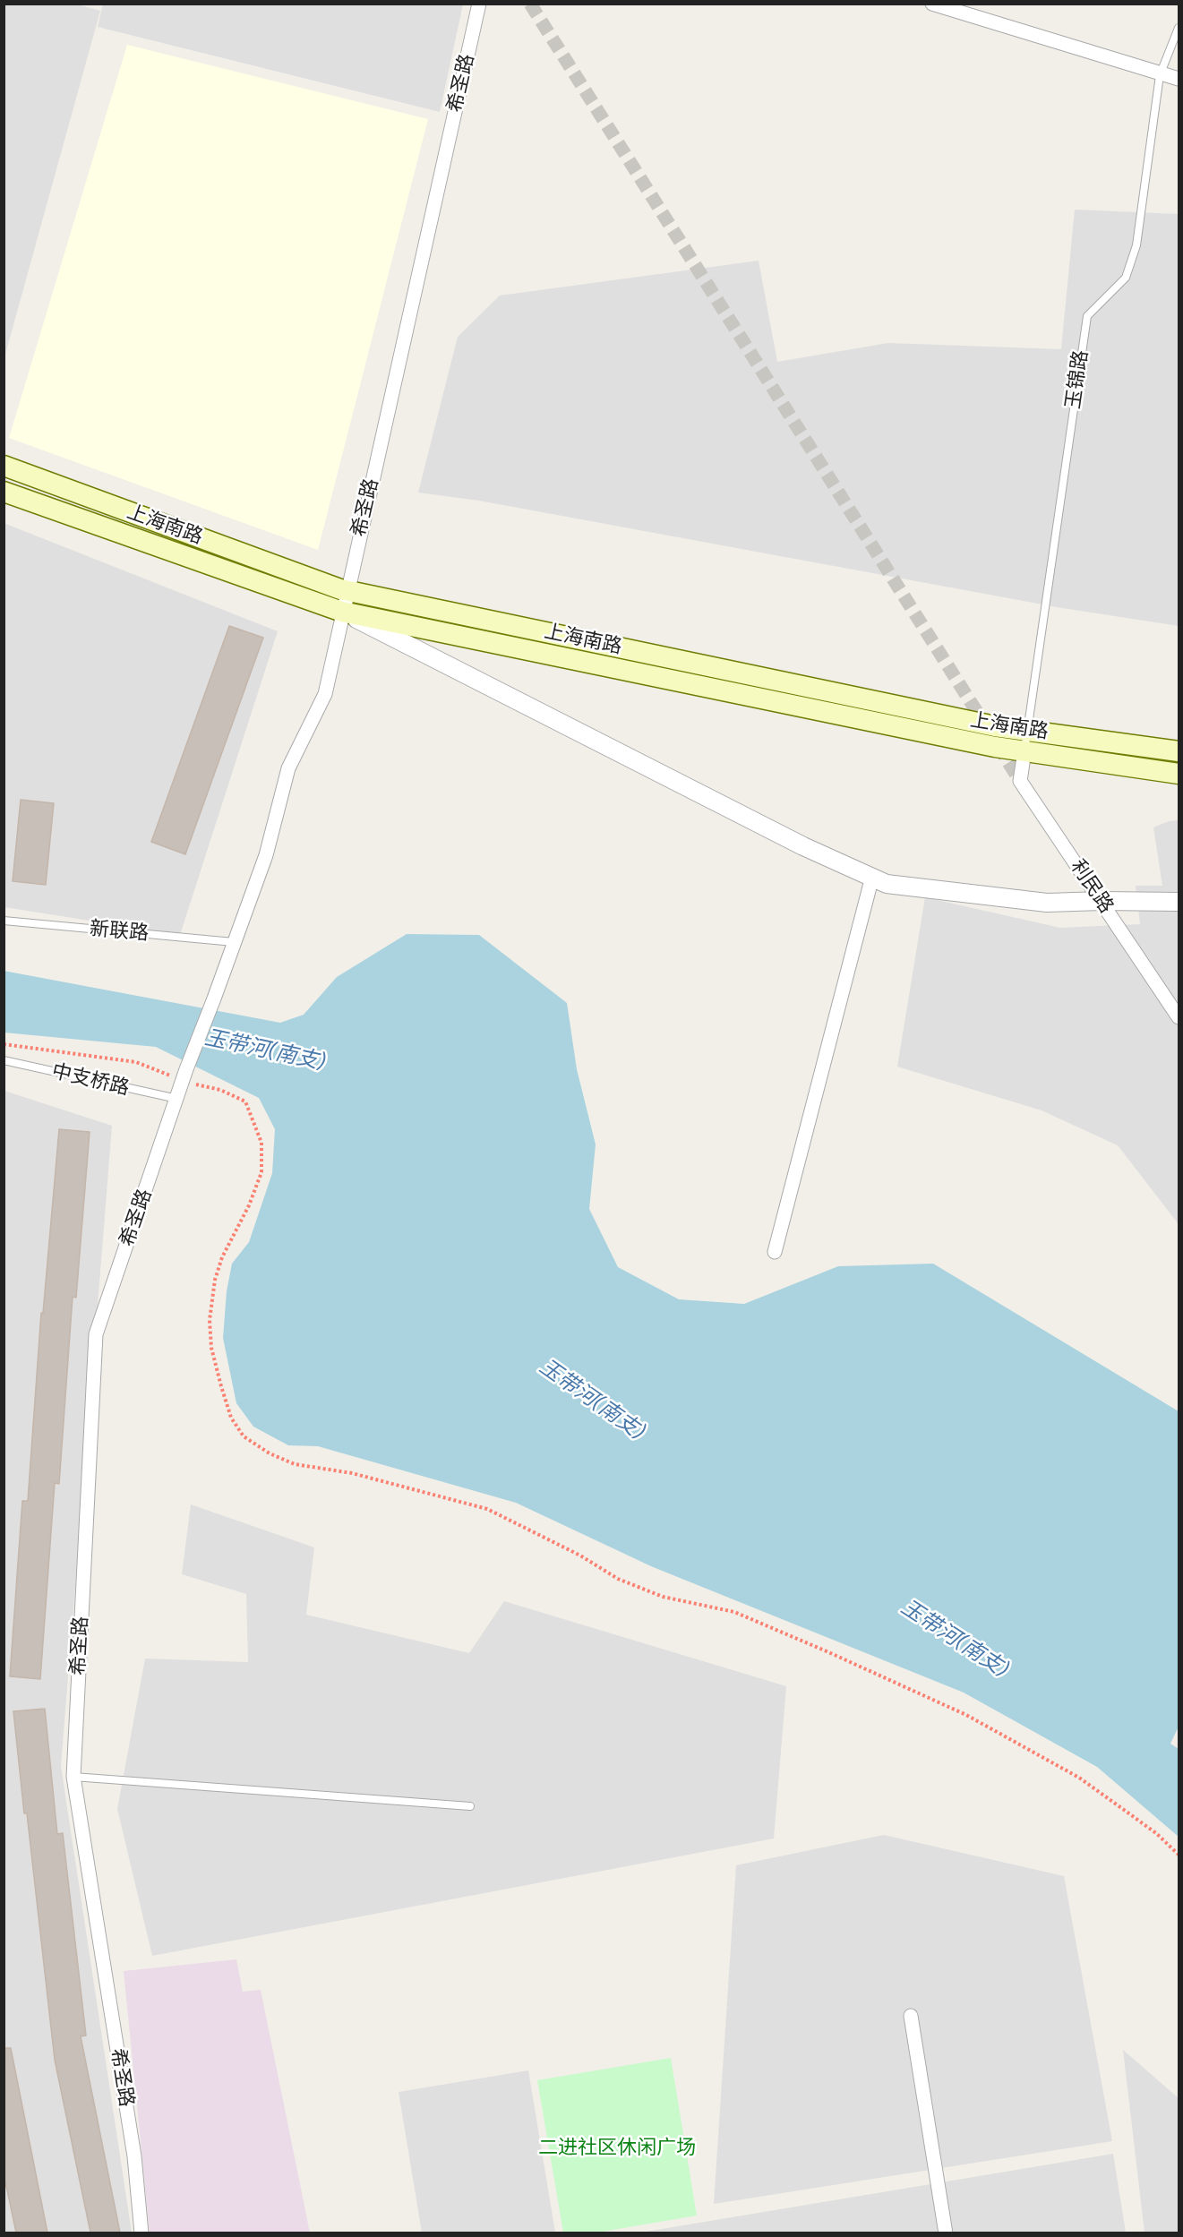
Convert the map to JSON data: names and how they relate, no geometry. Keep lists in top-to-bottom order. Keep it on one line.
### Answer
{"streets":{"main road":["上海南路"],"street":["希圣路","利民路"],"lane":["玉锦路","新联路","中支桥路"]},"crossings":[["希圣路","上海南路"],["希圣路","新联路"],["希圣路","中支桥路"],["玉锦路","上海南路"],["玉锦路","利民路"],["上海南路","利民路"]],"water":["玉带河(南支)"],"parks":["二进社区休闲广场"]}
